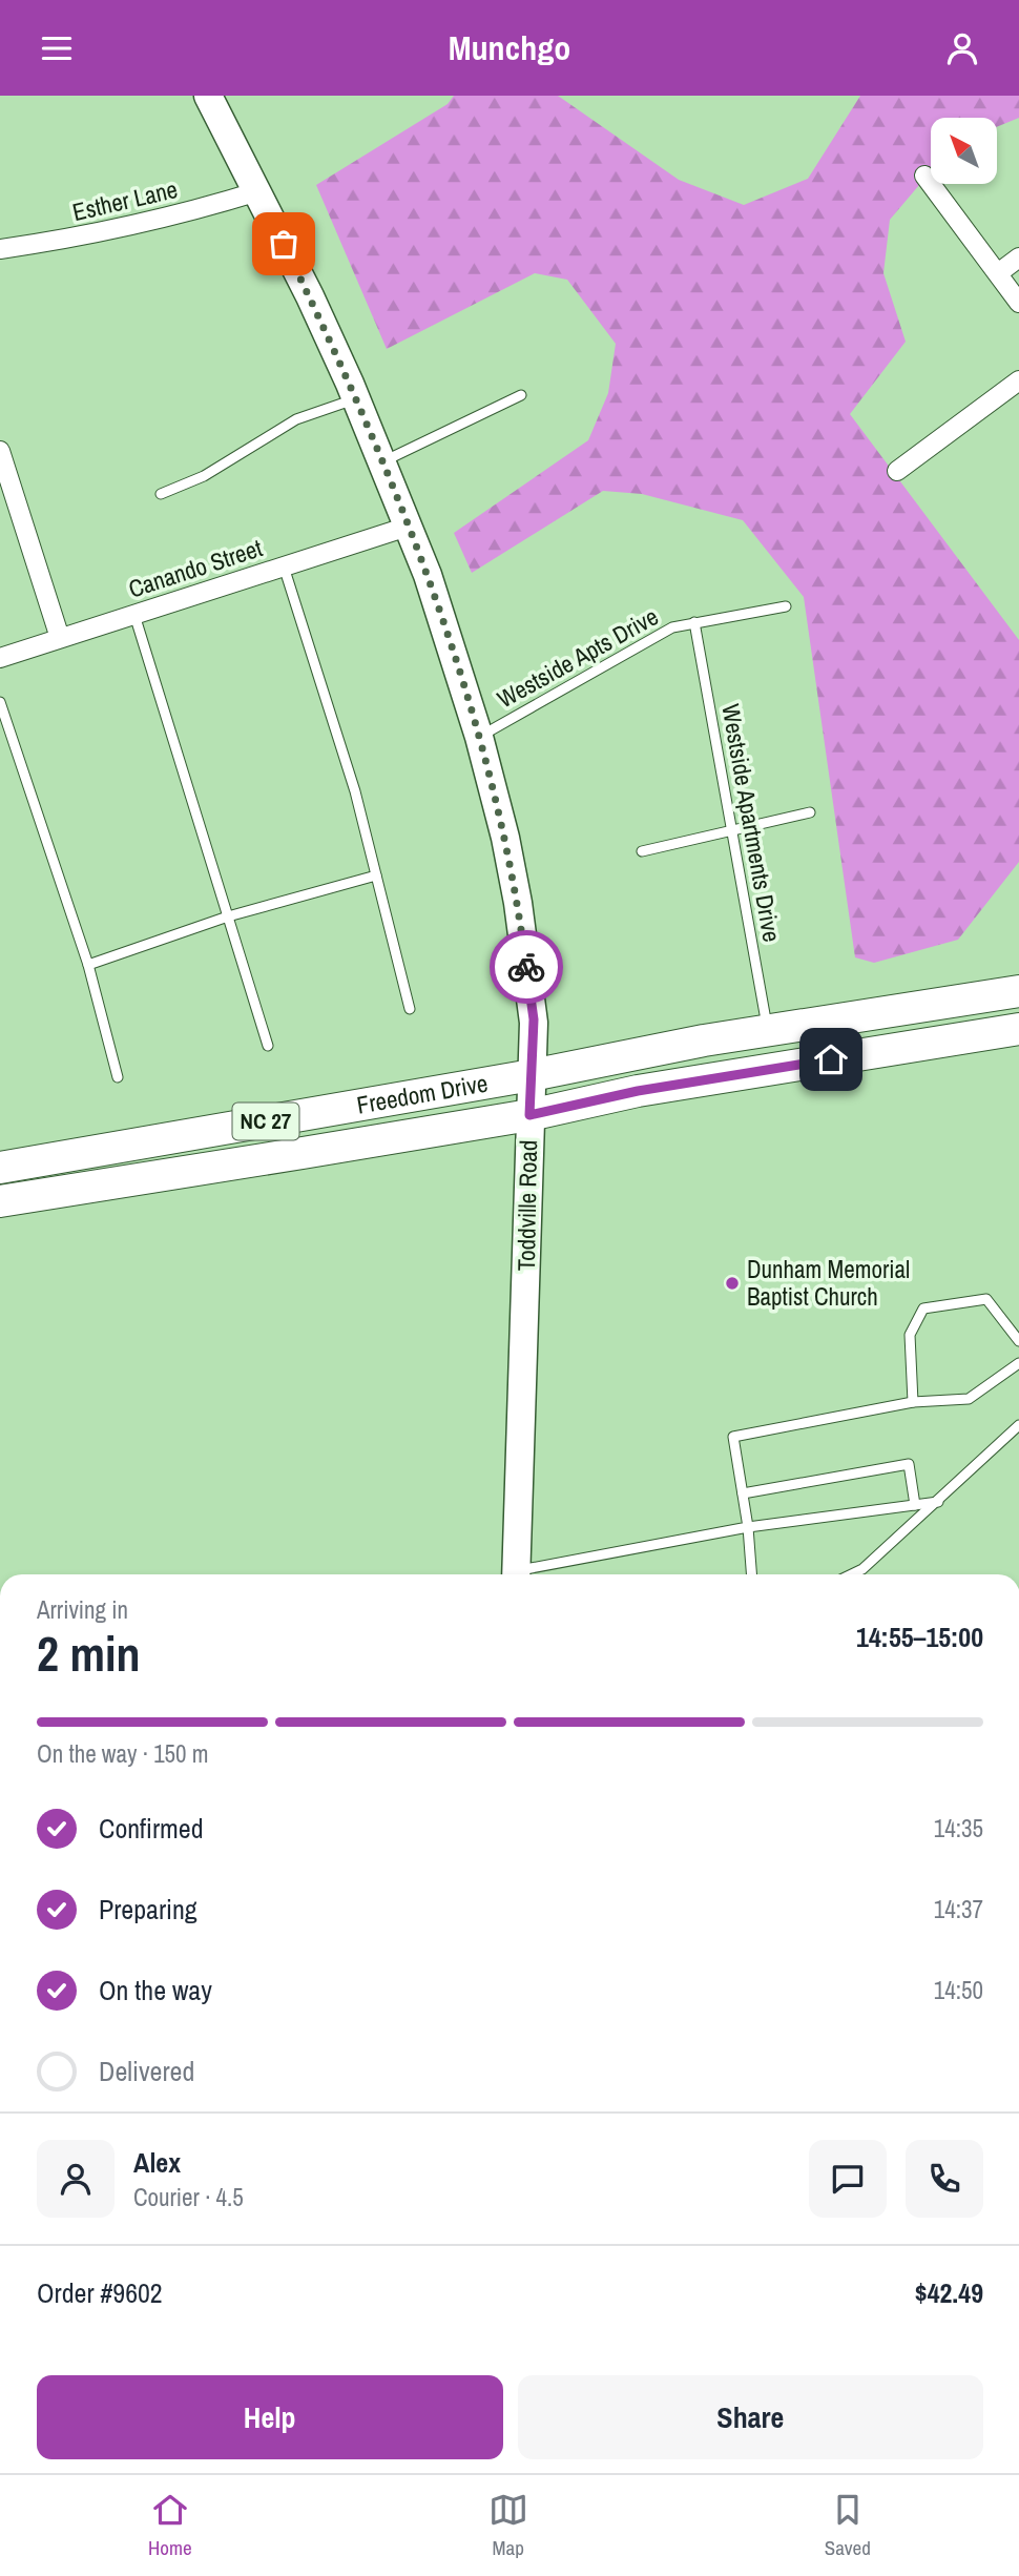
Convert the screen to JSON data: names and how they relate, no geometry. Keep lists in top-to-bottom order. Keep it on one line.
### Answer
{"streets":{"main road":["Freedom Drive","NC 27"],"street":["Esther Lane","Canando Street","Toddville Road"],"lane":["Westside Apts Drive","Westside Apartments Drive"]},"crossings":[["Esther Lane","Toddville Road"],["Canando Street","Toddville Road"],["Westside Apts Drive","Westside Apartments Drive"],["Westside Apts Drive","Toddville Road"],["Westside Apartments Drive","Freedom Drive"],["Freedom Drive","Toddville Road"]],"places":["Dunham Memorial Baptist Church"],"north":"top left","page":{"header":"Munchgo","heading":["2 min","Arriving in","14:55–15:00"],"panel":["Alex","Courier · 4.5","Order #9602","$42.49"],"bar":"On the way · 150 m","list":[["Confirmed","14:35"],["Preparing","14:37"],["On the way","14:50"],"Delivered"],"buttons":["Help","Share"],"tabs":["Home","Map","Saved"]}}
